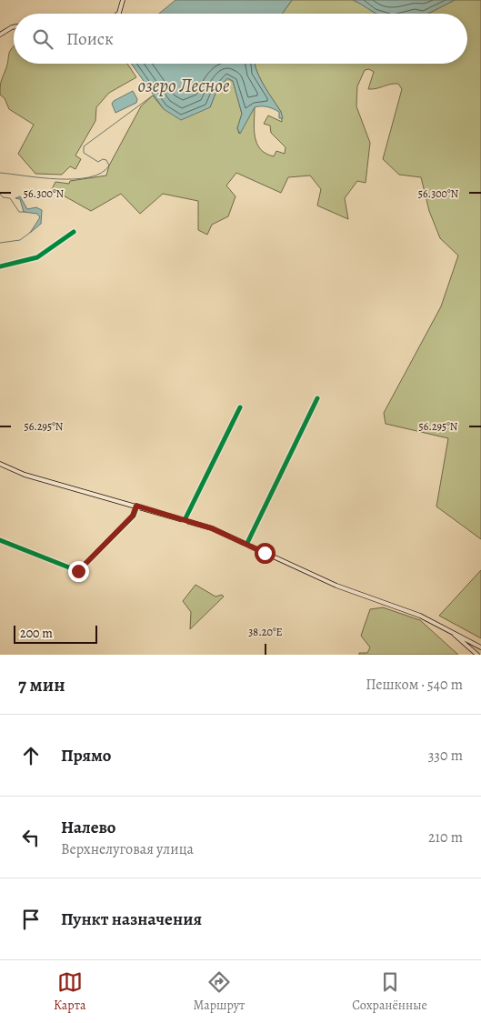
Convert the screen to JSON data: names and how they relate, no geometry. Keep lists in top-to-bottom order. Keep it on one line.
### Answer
{"water":["озеро Лесное"],"scale_bar":"200 m","page":{"search":"Поиск","scale":"200 m","heading":["7 мин","Пешком · 540 m"],"list":[["Прямо","330 m"],["Налево","Верхнелуговая улица","210 m"],"Пункт назначения"],"nav":["Карта","Маршрут","Сохранённые"]},"coordinates":["56.300°N","56.295°N","38.20°E"]}
